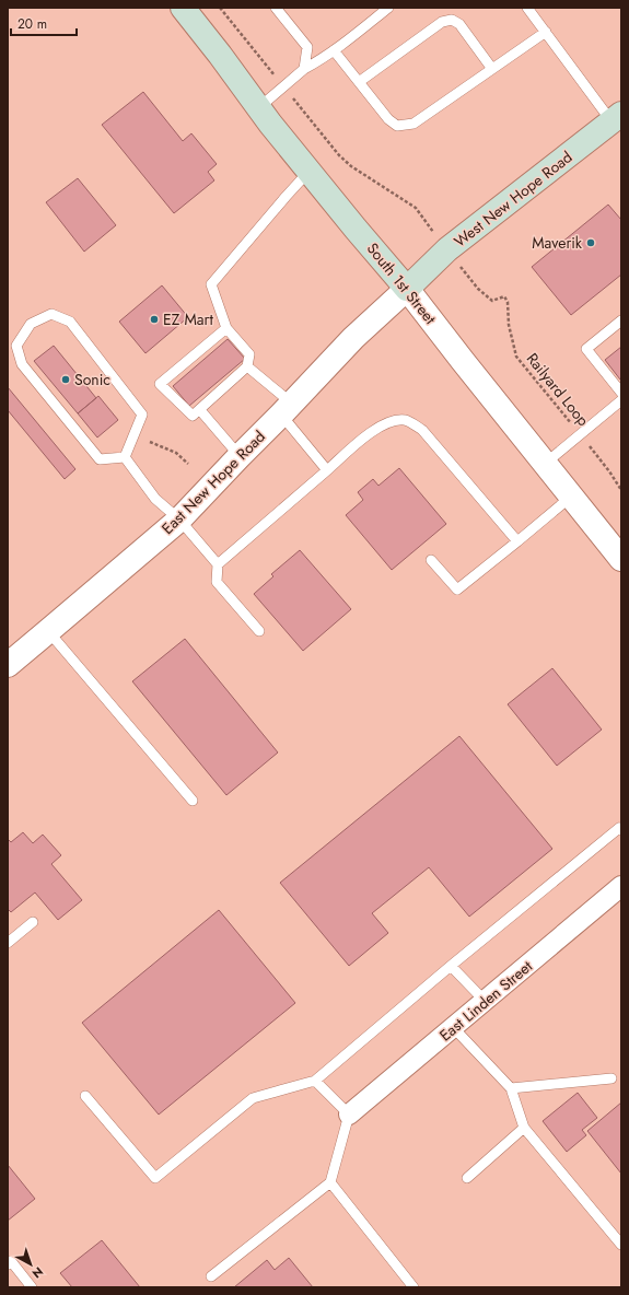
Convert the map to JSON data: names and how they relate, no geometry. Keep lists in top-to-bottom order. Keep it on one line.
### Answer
{"streets":{"main road":["West New Hope Road","South 1st Street"],"street":["East New Hope Road","East Linden Street"],"path":["Railyard Loop"]},"crossings":[["West New Hope Road","South 1st Street"],["West New Hope Road","East New Hope Road"],["South 1st Street","East New Hope Road"]],"places":["Maverik","EZ Mart","Sonic"],"scale_bar":"20 m","north":"bottom right"}
